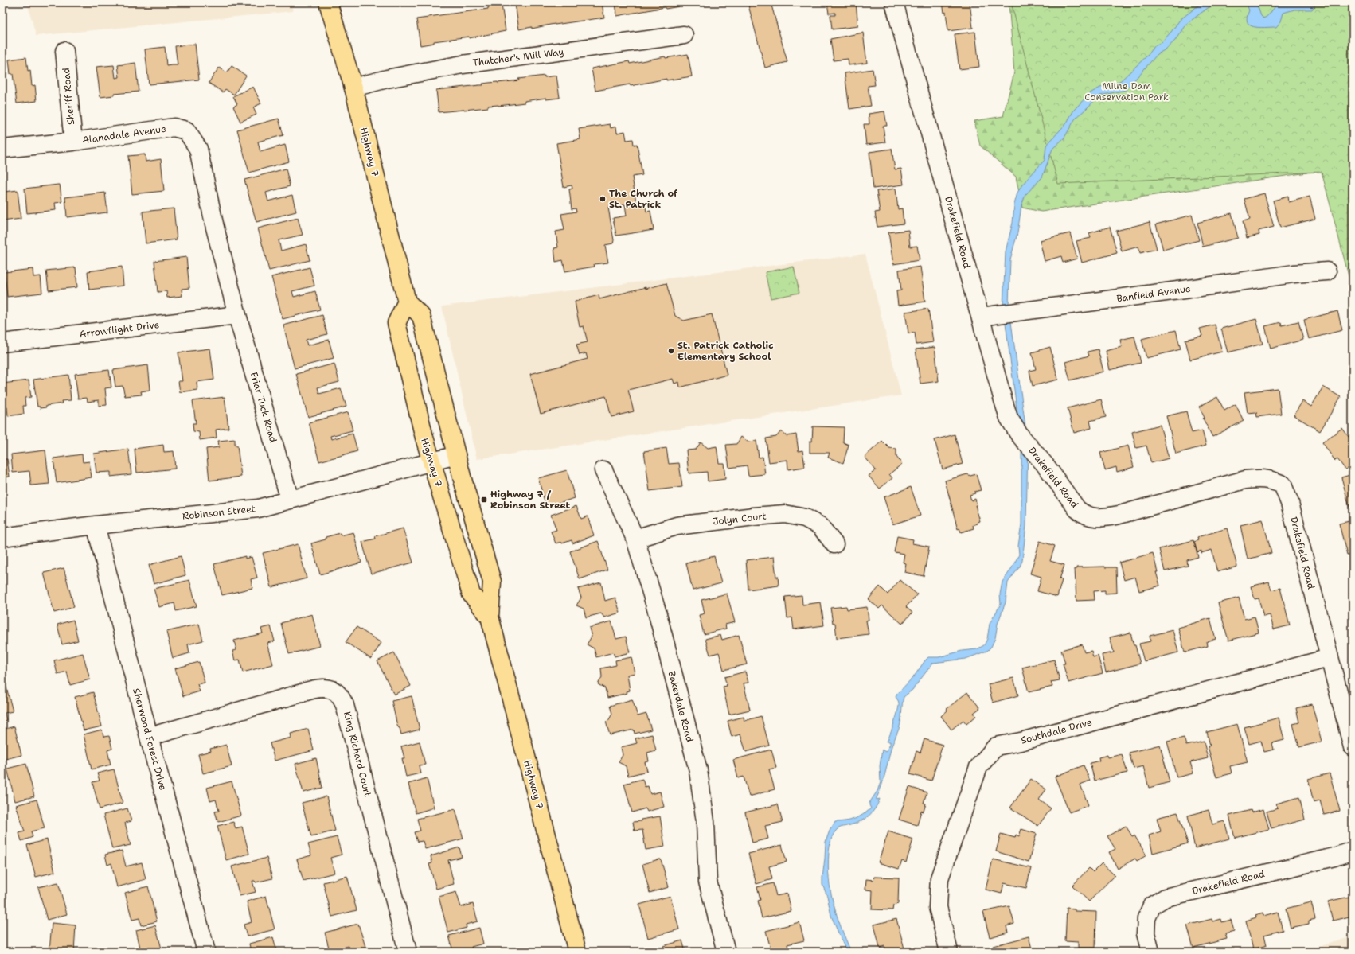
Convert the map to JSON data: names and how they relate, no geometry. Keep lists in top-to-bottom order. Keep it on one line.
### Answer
{"streets":{"main road":["Highway 7"],"street":["Thatcher's Mill Way","Sheriff Road","Alanadale Avenue","Drakefield Road","Banfield Avenue","Arrowflight Drive","Friar Tuck Road","Robinson Street","Jolyn Court","Bakerdale Road","Southdale Drive","Sherwood Forest Drive","King Richard Court"]},"crossings":[["Thatcher's Mill Way","Highway 7"],["Sheriff Road","Alanadale Avenue"],["Alanadale Avenue","Arrowflight Drive"],["Alanadale Avenue","Friar Tuck Road"],["Highway 7","Robinson Street"],["Drakefield Road","Banfield Avenue"],["Drakefield Road","Southdale Drive"],["Arrowflight Drive","Friar Tuck Road"],["Friar Tuck Road","Robinson Street"],["Robinson Street","Sherwood Forest Drive"],["Jolyn Court","Bakerdale Road"],["Sherwood Forest Drive","King Richard Court"]],"parks":["Milne Dam Conservation Park"],"places":{"other":["The Church of St. Patrick","St. Patrick Catholic Elementary School"],"transit":["Highway 7 / Robinson Street"]}}
